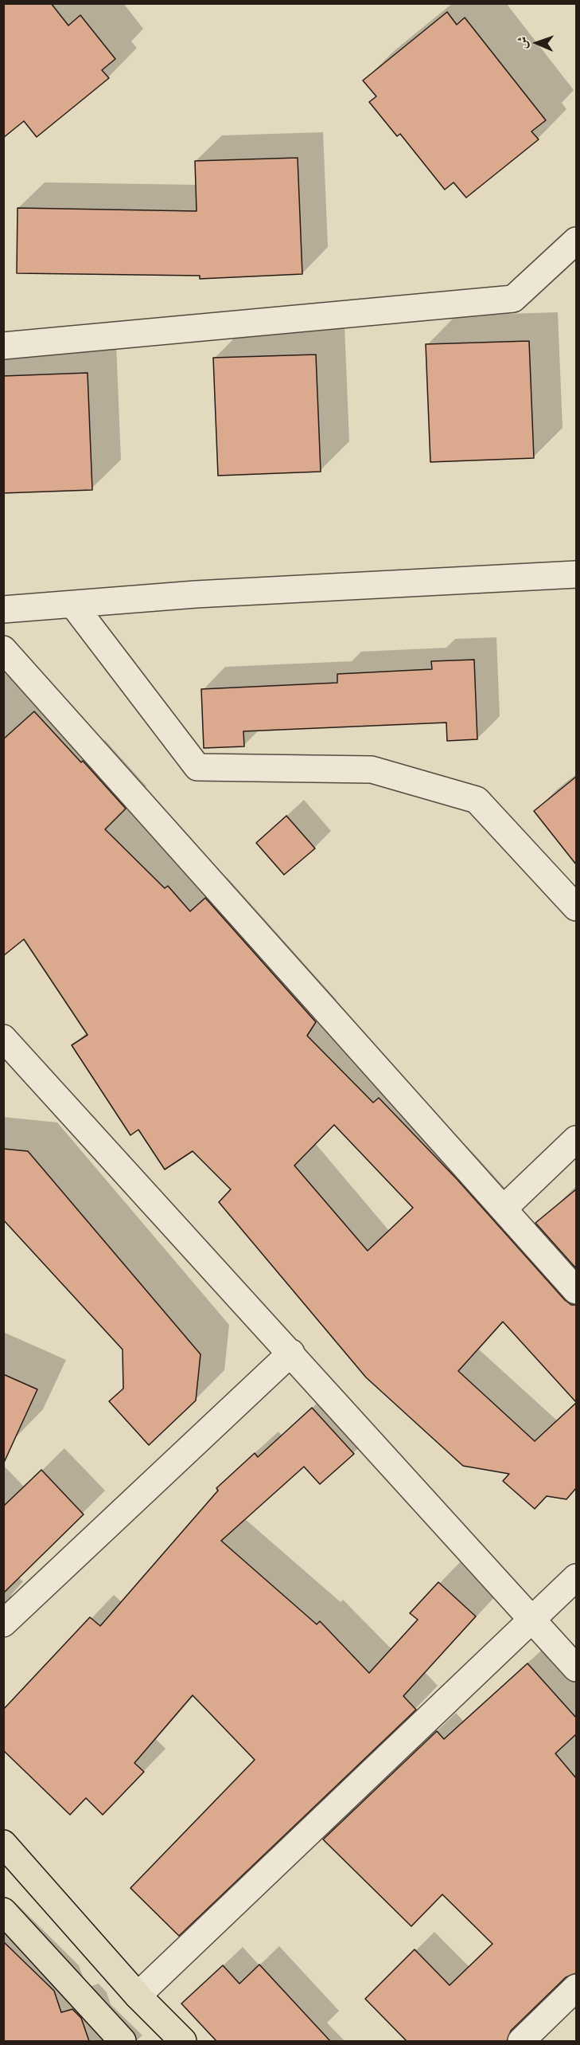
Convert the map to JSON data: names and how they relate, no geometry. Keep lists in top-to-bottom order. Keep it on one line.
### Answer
{"north":"left"}
